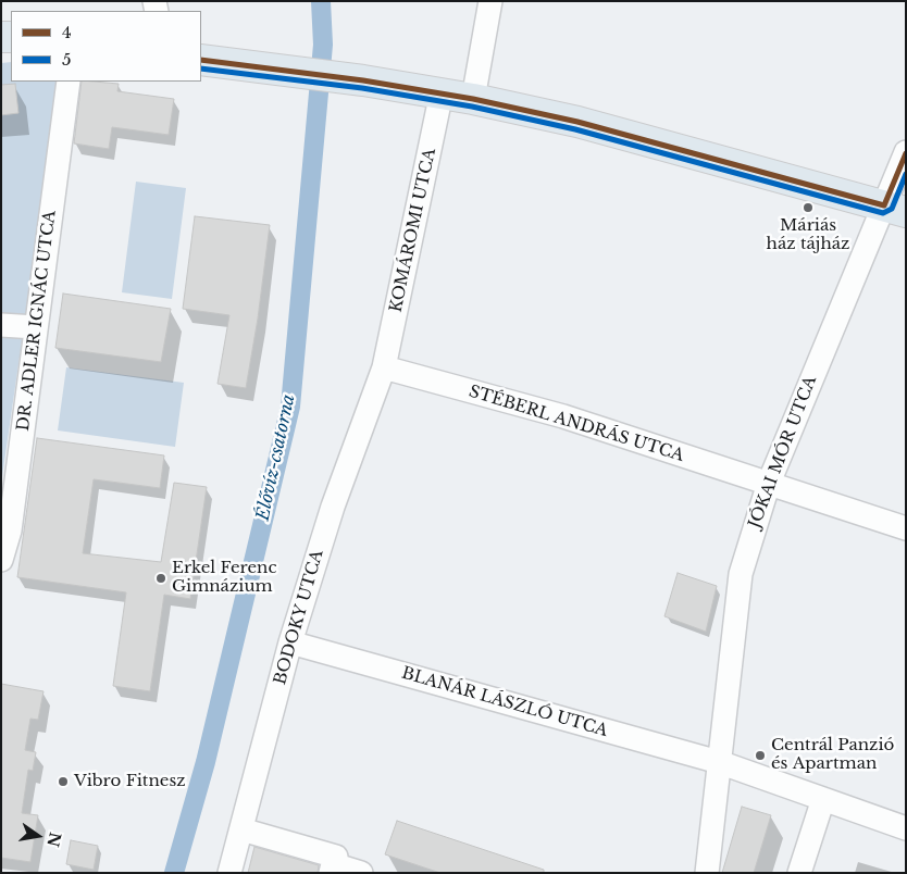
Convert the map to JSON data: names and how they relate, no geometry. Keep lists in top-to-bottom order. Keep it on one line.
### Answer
{"streets":{"street":["KOMÁROMI UTCA","DR. ADLER IGNÁC UTCA","STÉBERL ANDRÁS UTCA","JÓKAI MÓR UTCA","BODOKY UTCA","BLANÁR LÁSZLÓ UTCA"]},"crossings":[["KOMÁROMI UTCA","STÉBERL ANDRÁS UTCA"],["KOMÁROMI UTCA","BODOKY UTCA"],["STÉBERL ANDRÁS UTCA","JÓKAI MÓR UTCA"],["STÉBERL ANDRÁS UTCA","BODOKY UTCA"],["JÓKAI MÓR UTCA","BLANÁR LÁSZLÓ UTCA"],["BODOKY UTCA","BLANÁR LÁSZLÓ UTCA"]],"water":["Élővíz-csatorna"],"places":["Máriás ház tájház","Erkel Ferenc Gimnázium","Centrál Panzió és Apartman","Vibro Fitnesz"],"lines":["transit line 4","transit line 5"],"legend":["4","5"],"north":"right"}
